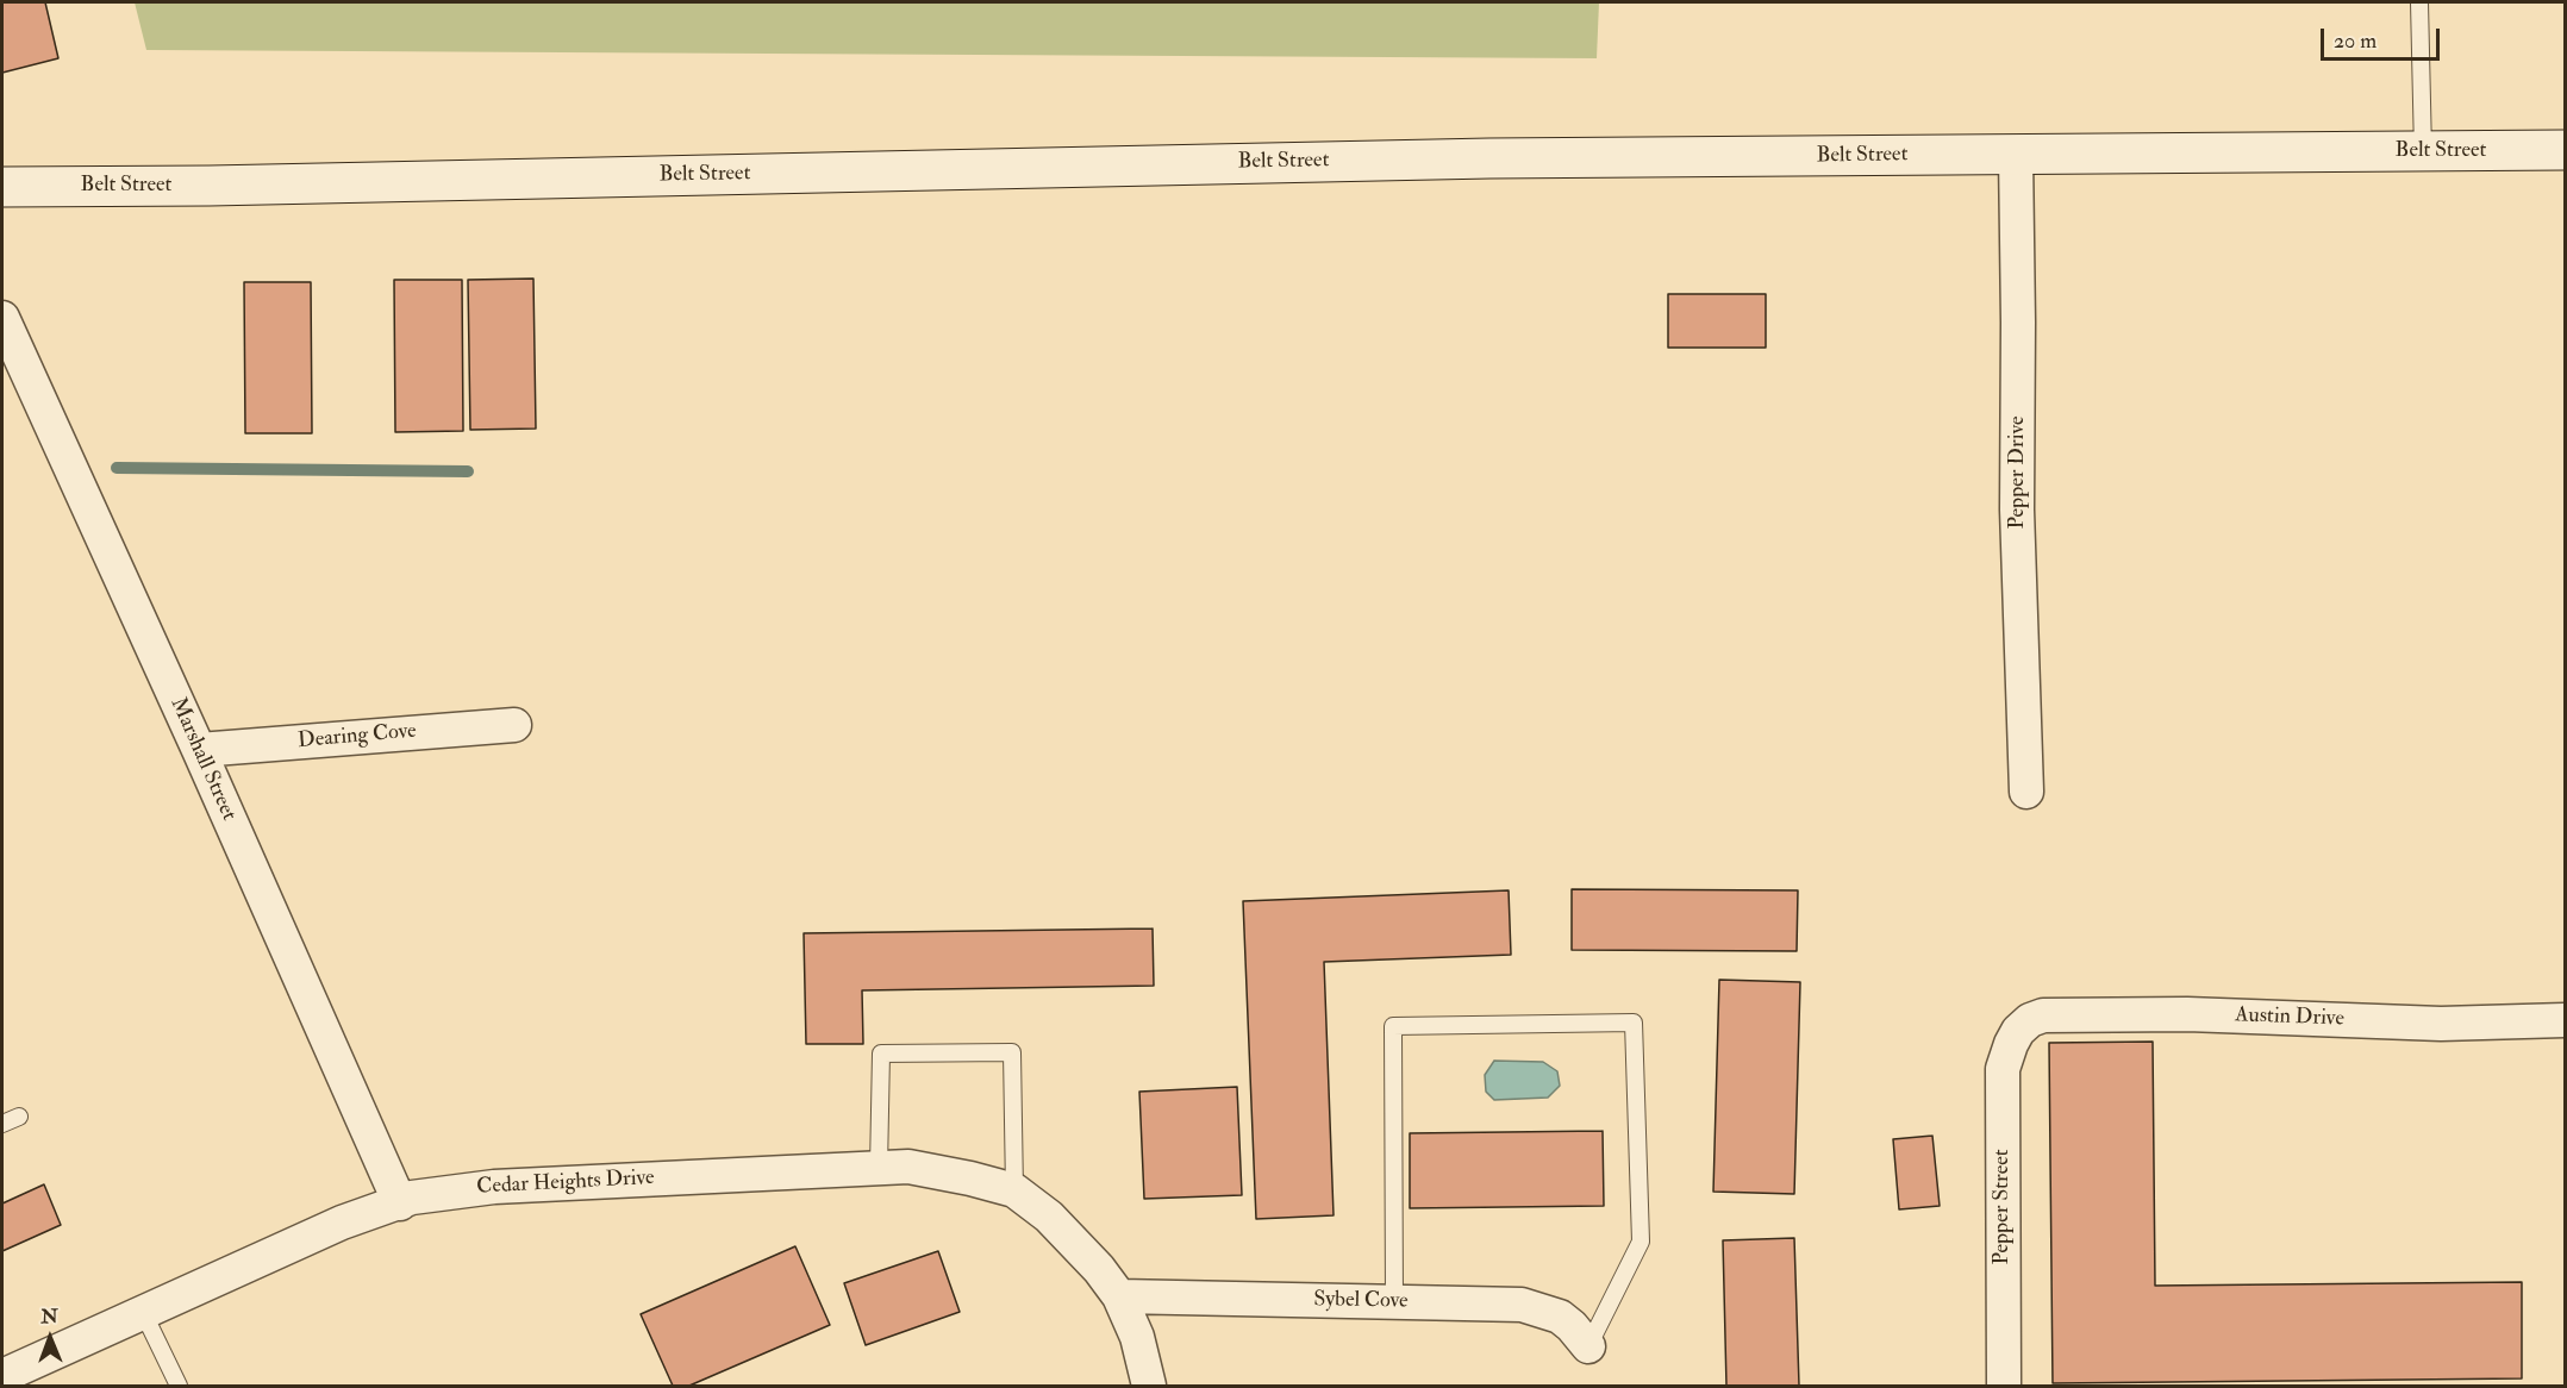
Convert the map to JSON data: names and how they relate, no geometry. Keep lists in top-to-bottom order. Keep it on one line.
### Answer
{"streets":{"street":["Belt Street","Pepper Drive","Dearing Cove","Marshall Street","Austin Drive","Cedar Heights Drive","Pepper Street","Sybel Cove"]},"crossings":[["Belt Street","Pepper Drive"],["Dearing Cove","Marshall Street"],["Marshall Street","Cedar Heights Drive"],["Austin Drive","Pepper Street"],["Cedar Heights Drive","Sybel Cove"]],"scale_bar":"20 m","north":"top"}
